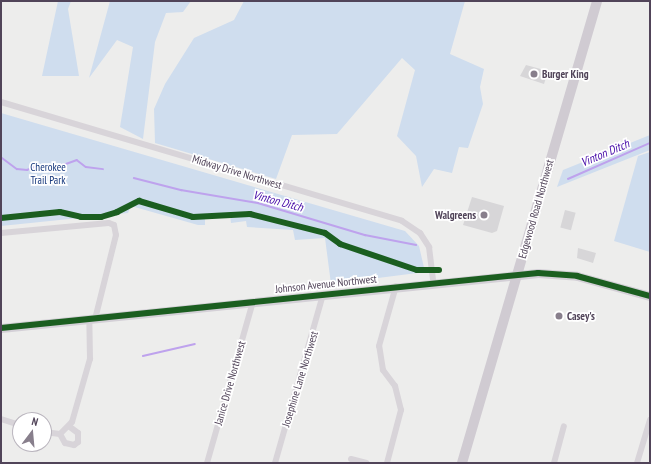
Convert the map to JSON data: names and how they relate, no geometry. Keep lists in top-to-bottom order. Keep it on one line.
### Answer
{"streets":{"main road":["Edgewood Road Northwest"],"street":["Midway Drive Northwest","Johnson Avenue Northwest","Josephine Lane Northwest","Janice Drive Northwest"]},"crossings":[["Midway Drive Northwest","Johnson Avenue Northwest"],["Edgewood Road Northwest","Johnson Avenue Northwest"],["Johnson Avenue Northwest","Josephine Lane Northwest"],["Johnson Avenue Northwest","Janice Drive Northwest"]],"water":["Vinton Ditch"],"parks":["Cherokee Trail Park"],"places":["Burger King","Walgreens","Casey's"],"north":"top"}
